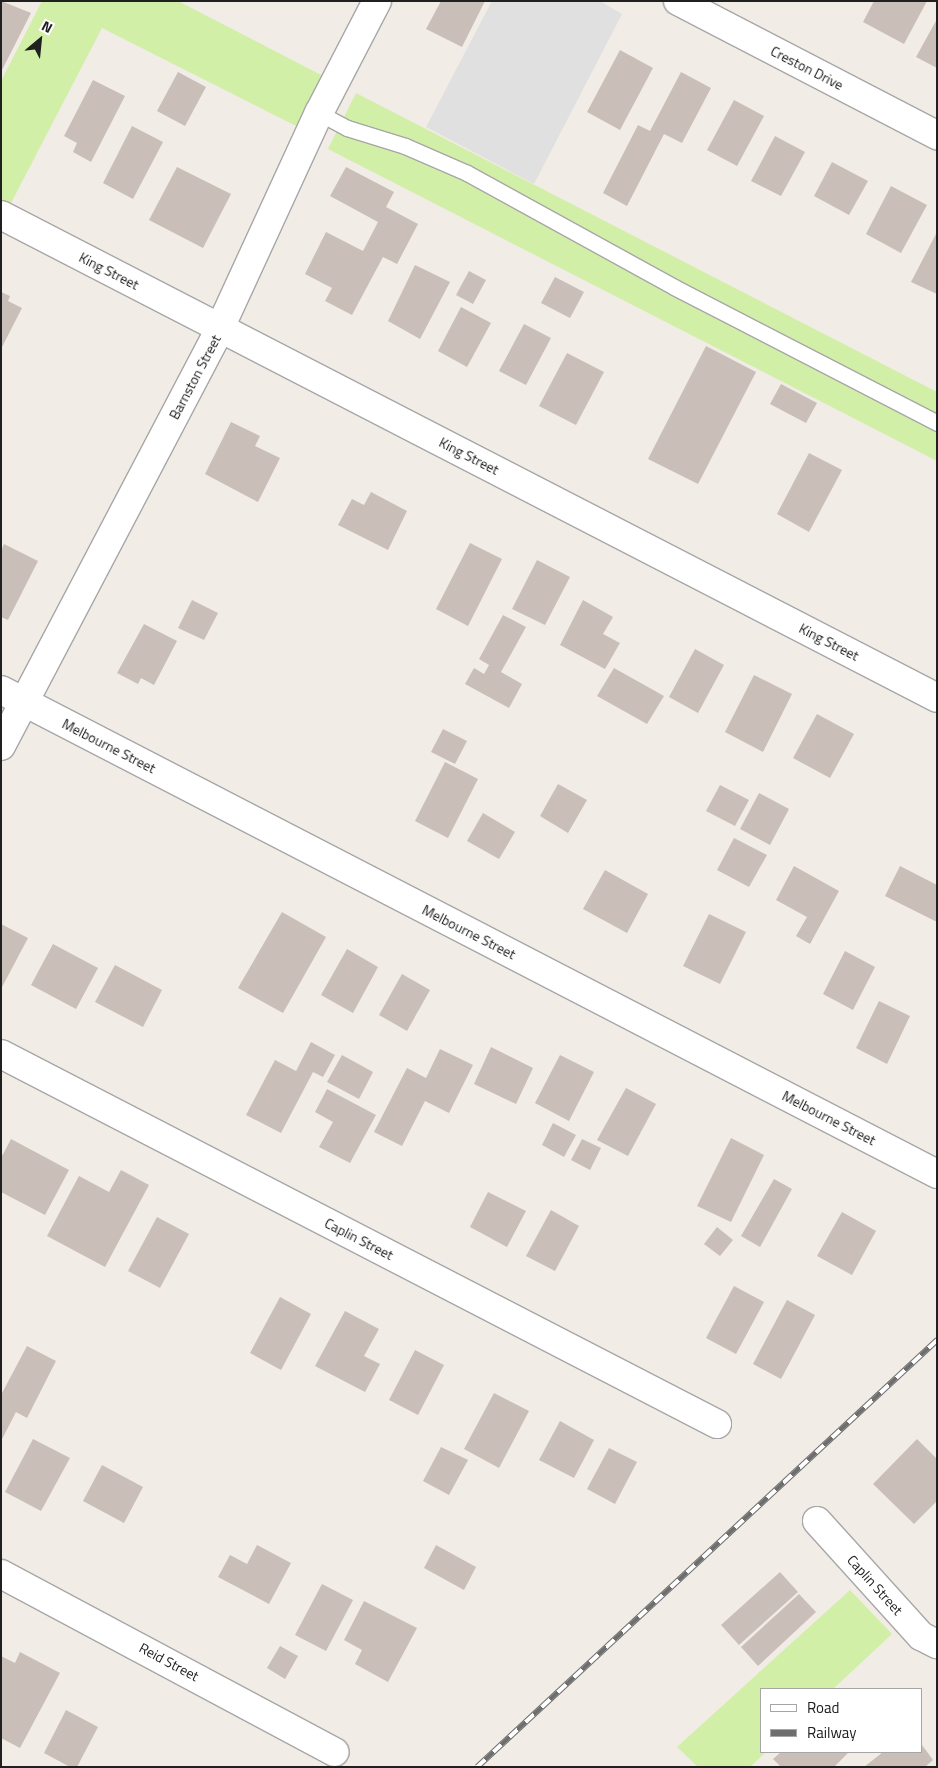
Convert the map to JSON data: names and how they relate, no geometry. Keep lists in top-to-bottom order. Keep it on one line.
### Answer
{"streets":{"street":["Creston Drive","King Street","Barnston Street","Melbourne Street","Caplin Street","Reid Street"]},"crossings":[["King Street","Barnston Street"],["Barnston Street","Melbourne Street"]],"legend":["Road","Railway"],"north":"top right"}
